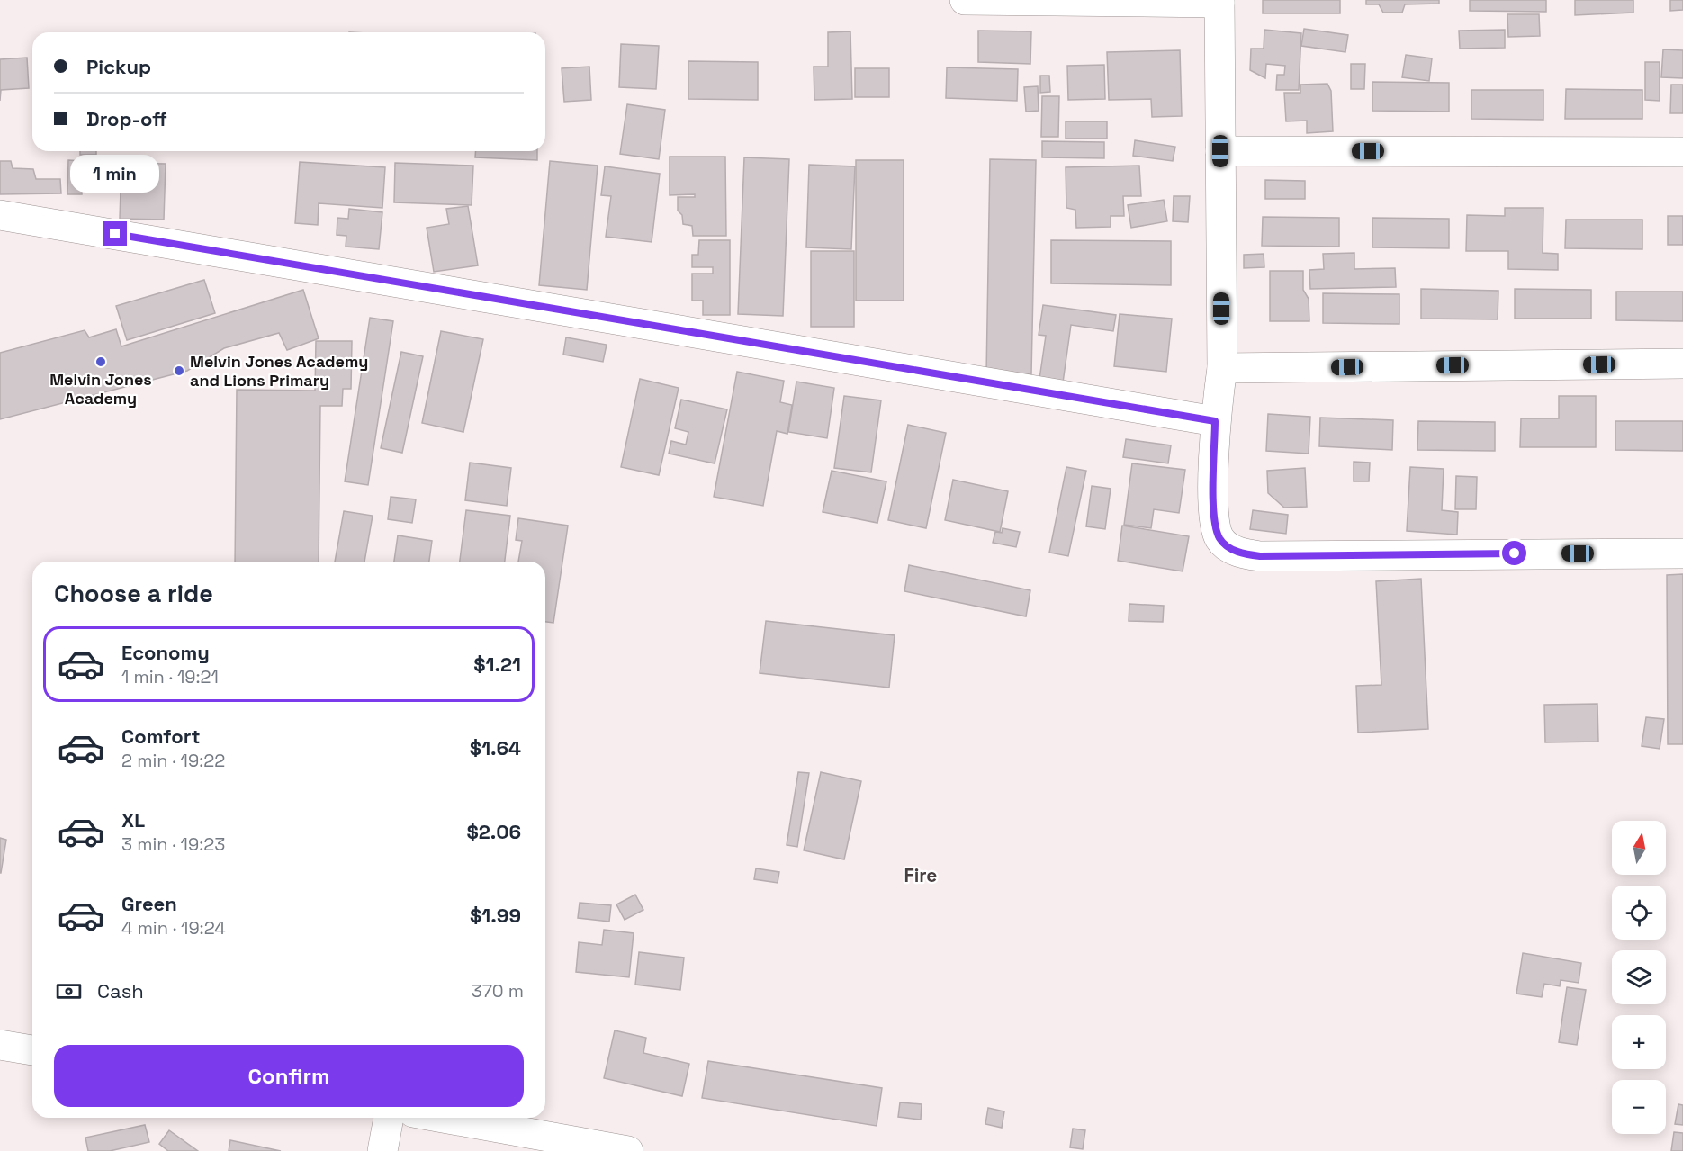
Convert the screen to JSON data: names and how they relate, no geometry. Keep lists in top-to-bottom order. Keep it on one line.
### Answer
{"districts":["Fire"],"places":["Melvin Jones Academy","Melvin Jones Academy and Lions Primary"],"north":"top","page":{"banner":["Pickup","Drop-off"],"bubble":"1 min","heading":"Choose a ride","list":[{"name":"Economy","note":"1 min · 19:21","value":"$1.21"},{"name":"Comfort","note":"2 min · 19:22","value":"$1.64"},{"name":"XL","note":"3 min · 19:23","value":"$2.06"},{"name":"Green","note":"4 min · 19:24","value":"$1.99"}],"map_buttons":["+","−"],"pay":["Cash","370 m"],"buttons":"Confirm"}}
